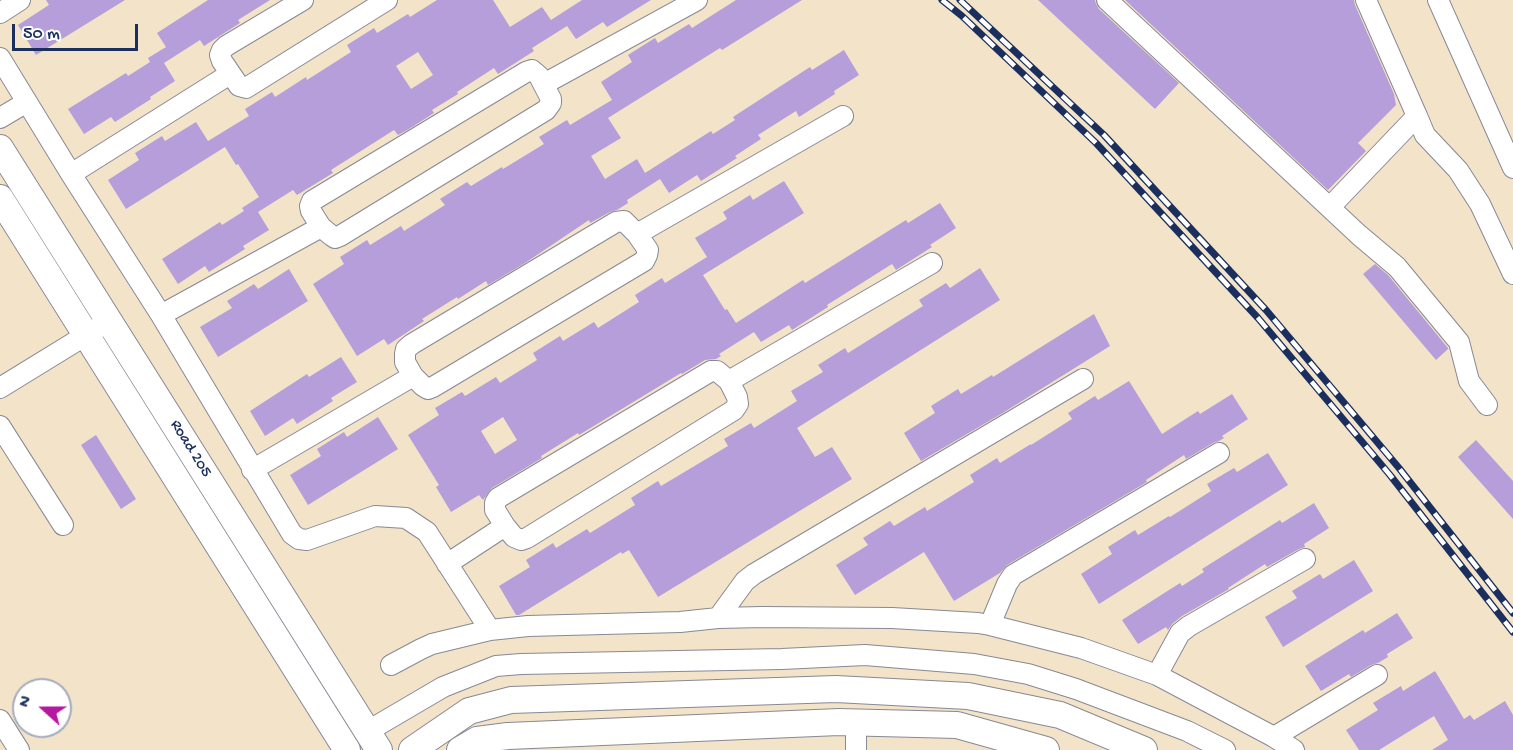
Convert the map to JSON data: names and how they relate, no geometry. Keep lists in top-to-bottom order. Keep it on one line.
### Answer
{"streets":{"main road":["Road 205"]},"scale_bar":"50 m","north":"left"}
